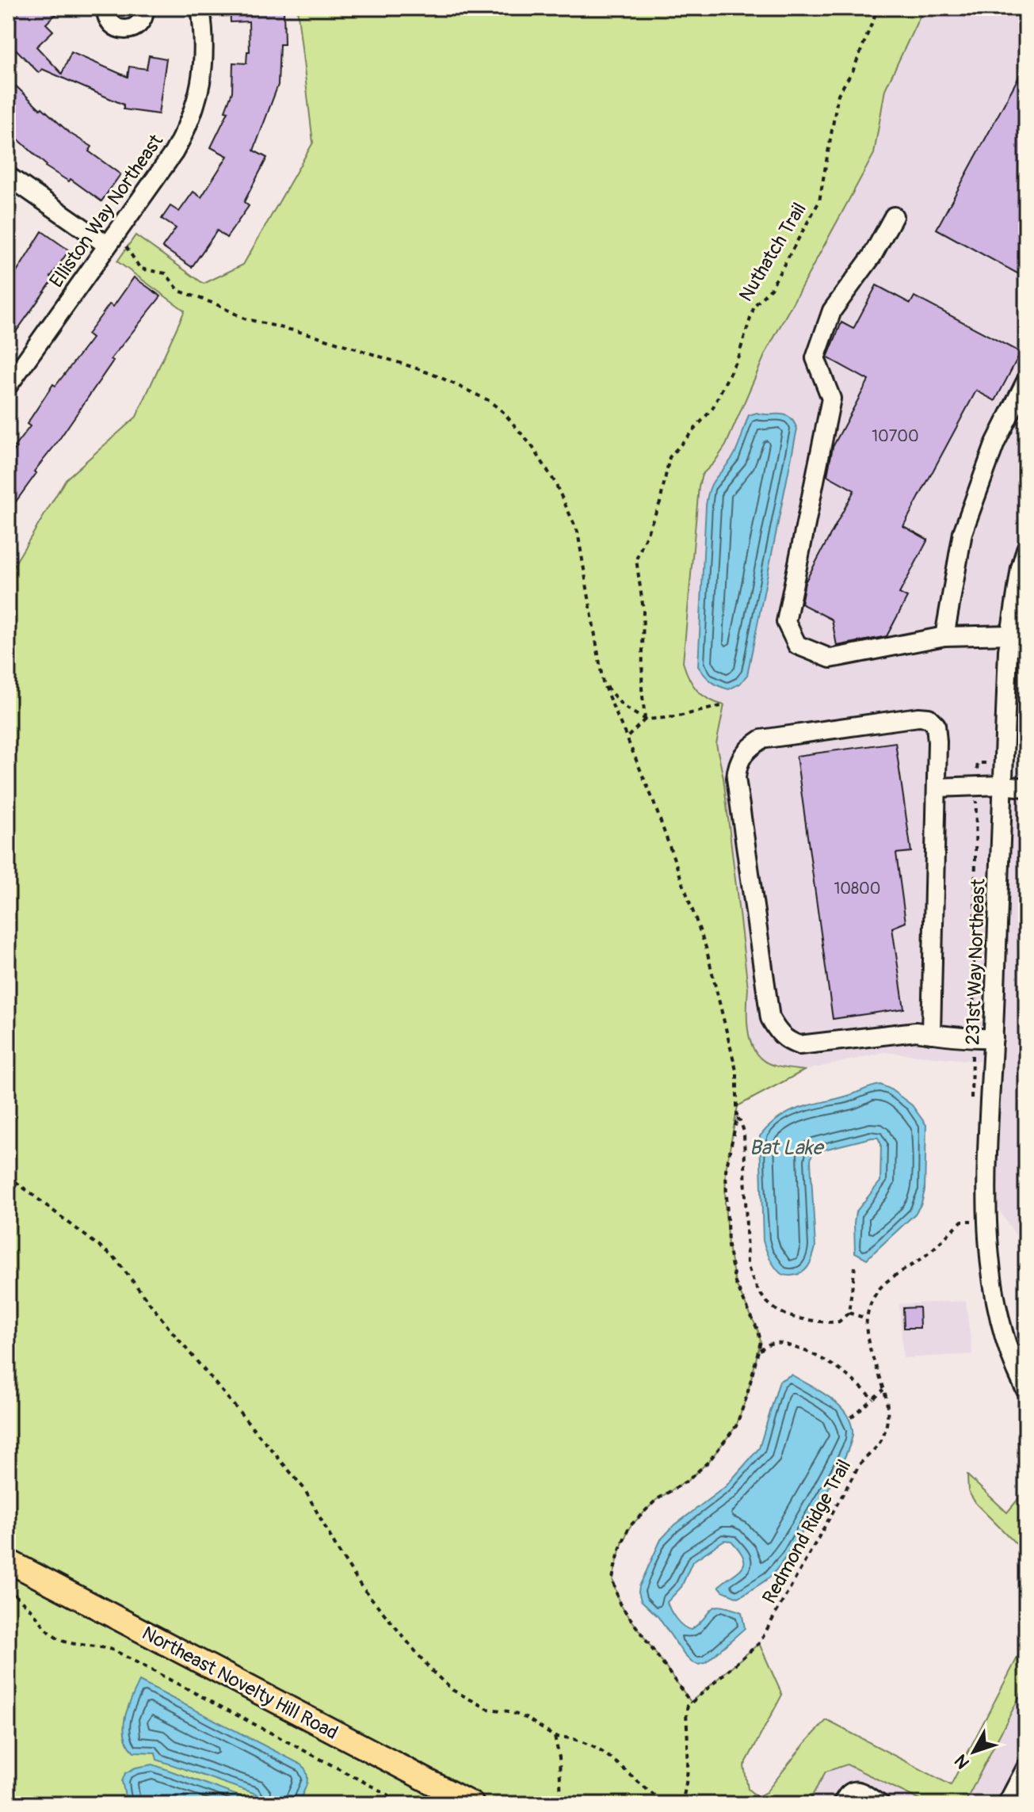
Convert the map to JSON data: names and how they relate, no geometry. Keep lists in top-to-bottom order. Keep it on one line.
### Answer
{"streets":{"main road":["Northeast Novelty Hill Road"],"street":["Elliston Way Northeast","231st Way Northeast"],"path":["Nuthatch Trail","Redmond Ridge Trail"]},"water":["Bat Lake"],"house_numbers":["10700","10800"],"north":"bottom left"}
